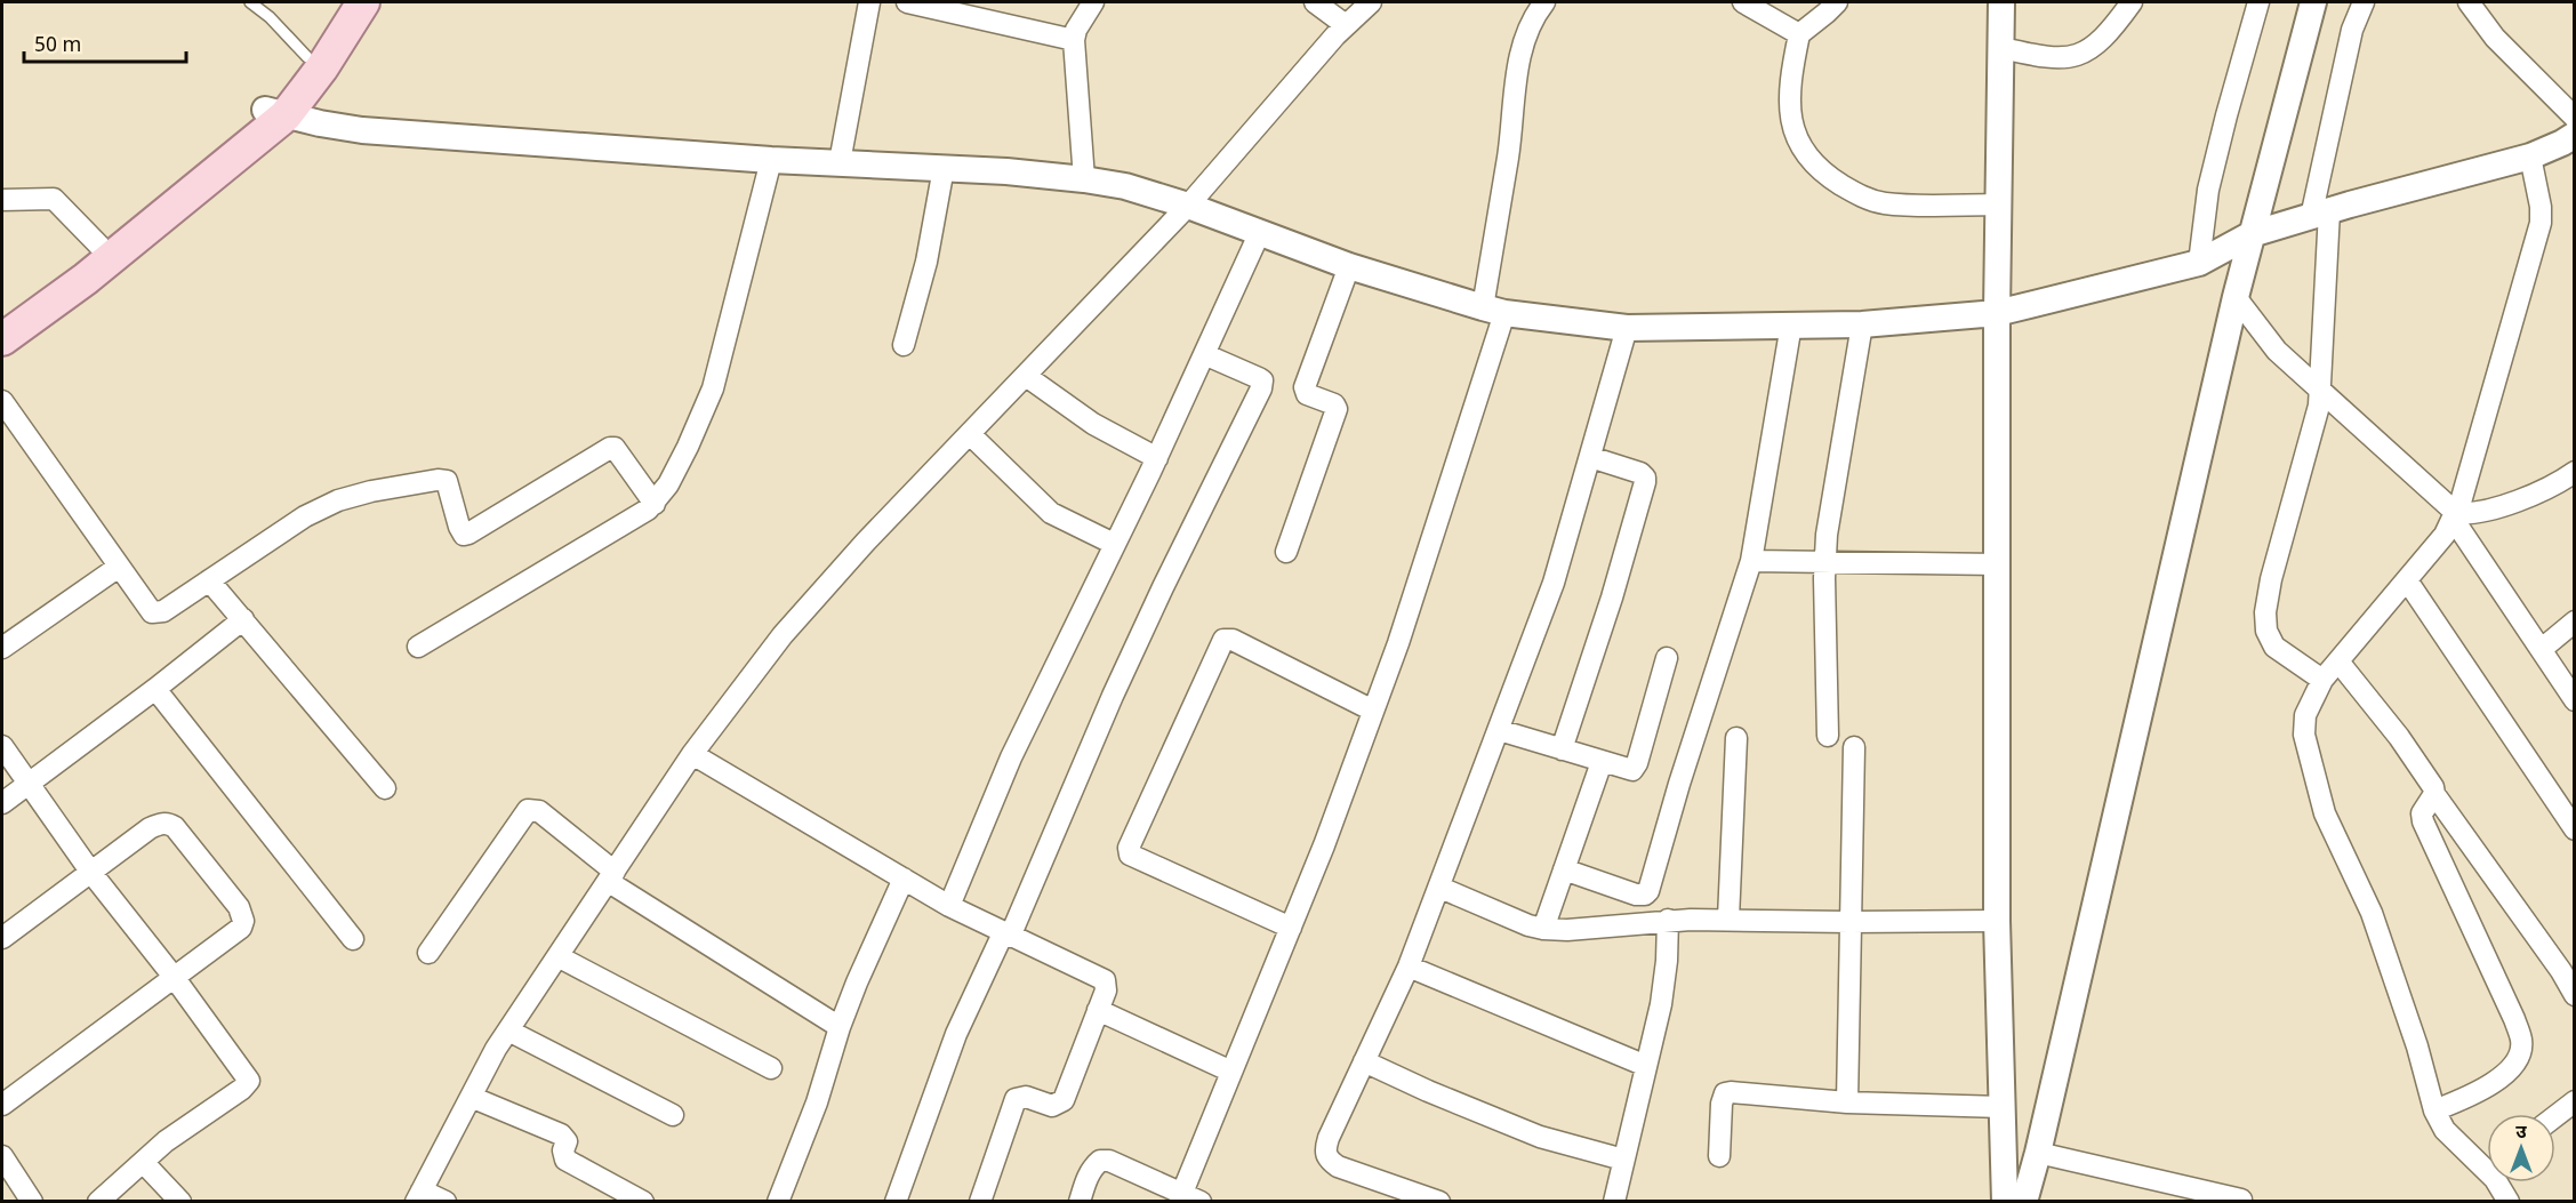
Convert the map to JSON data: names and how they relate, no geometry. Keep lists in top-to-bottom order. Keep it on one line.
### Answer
{"scale_bar":"50 m","north":"top"}
